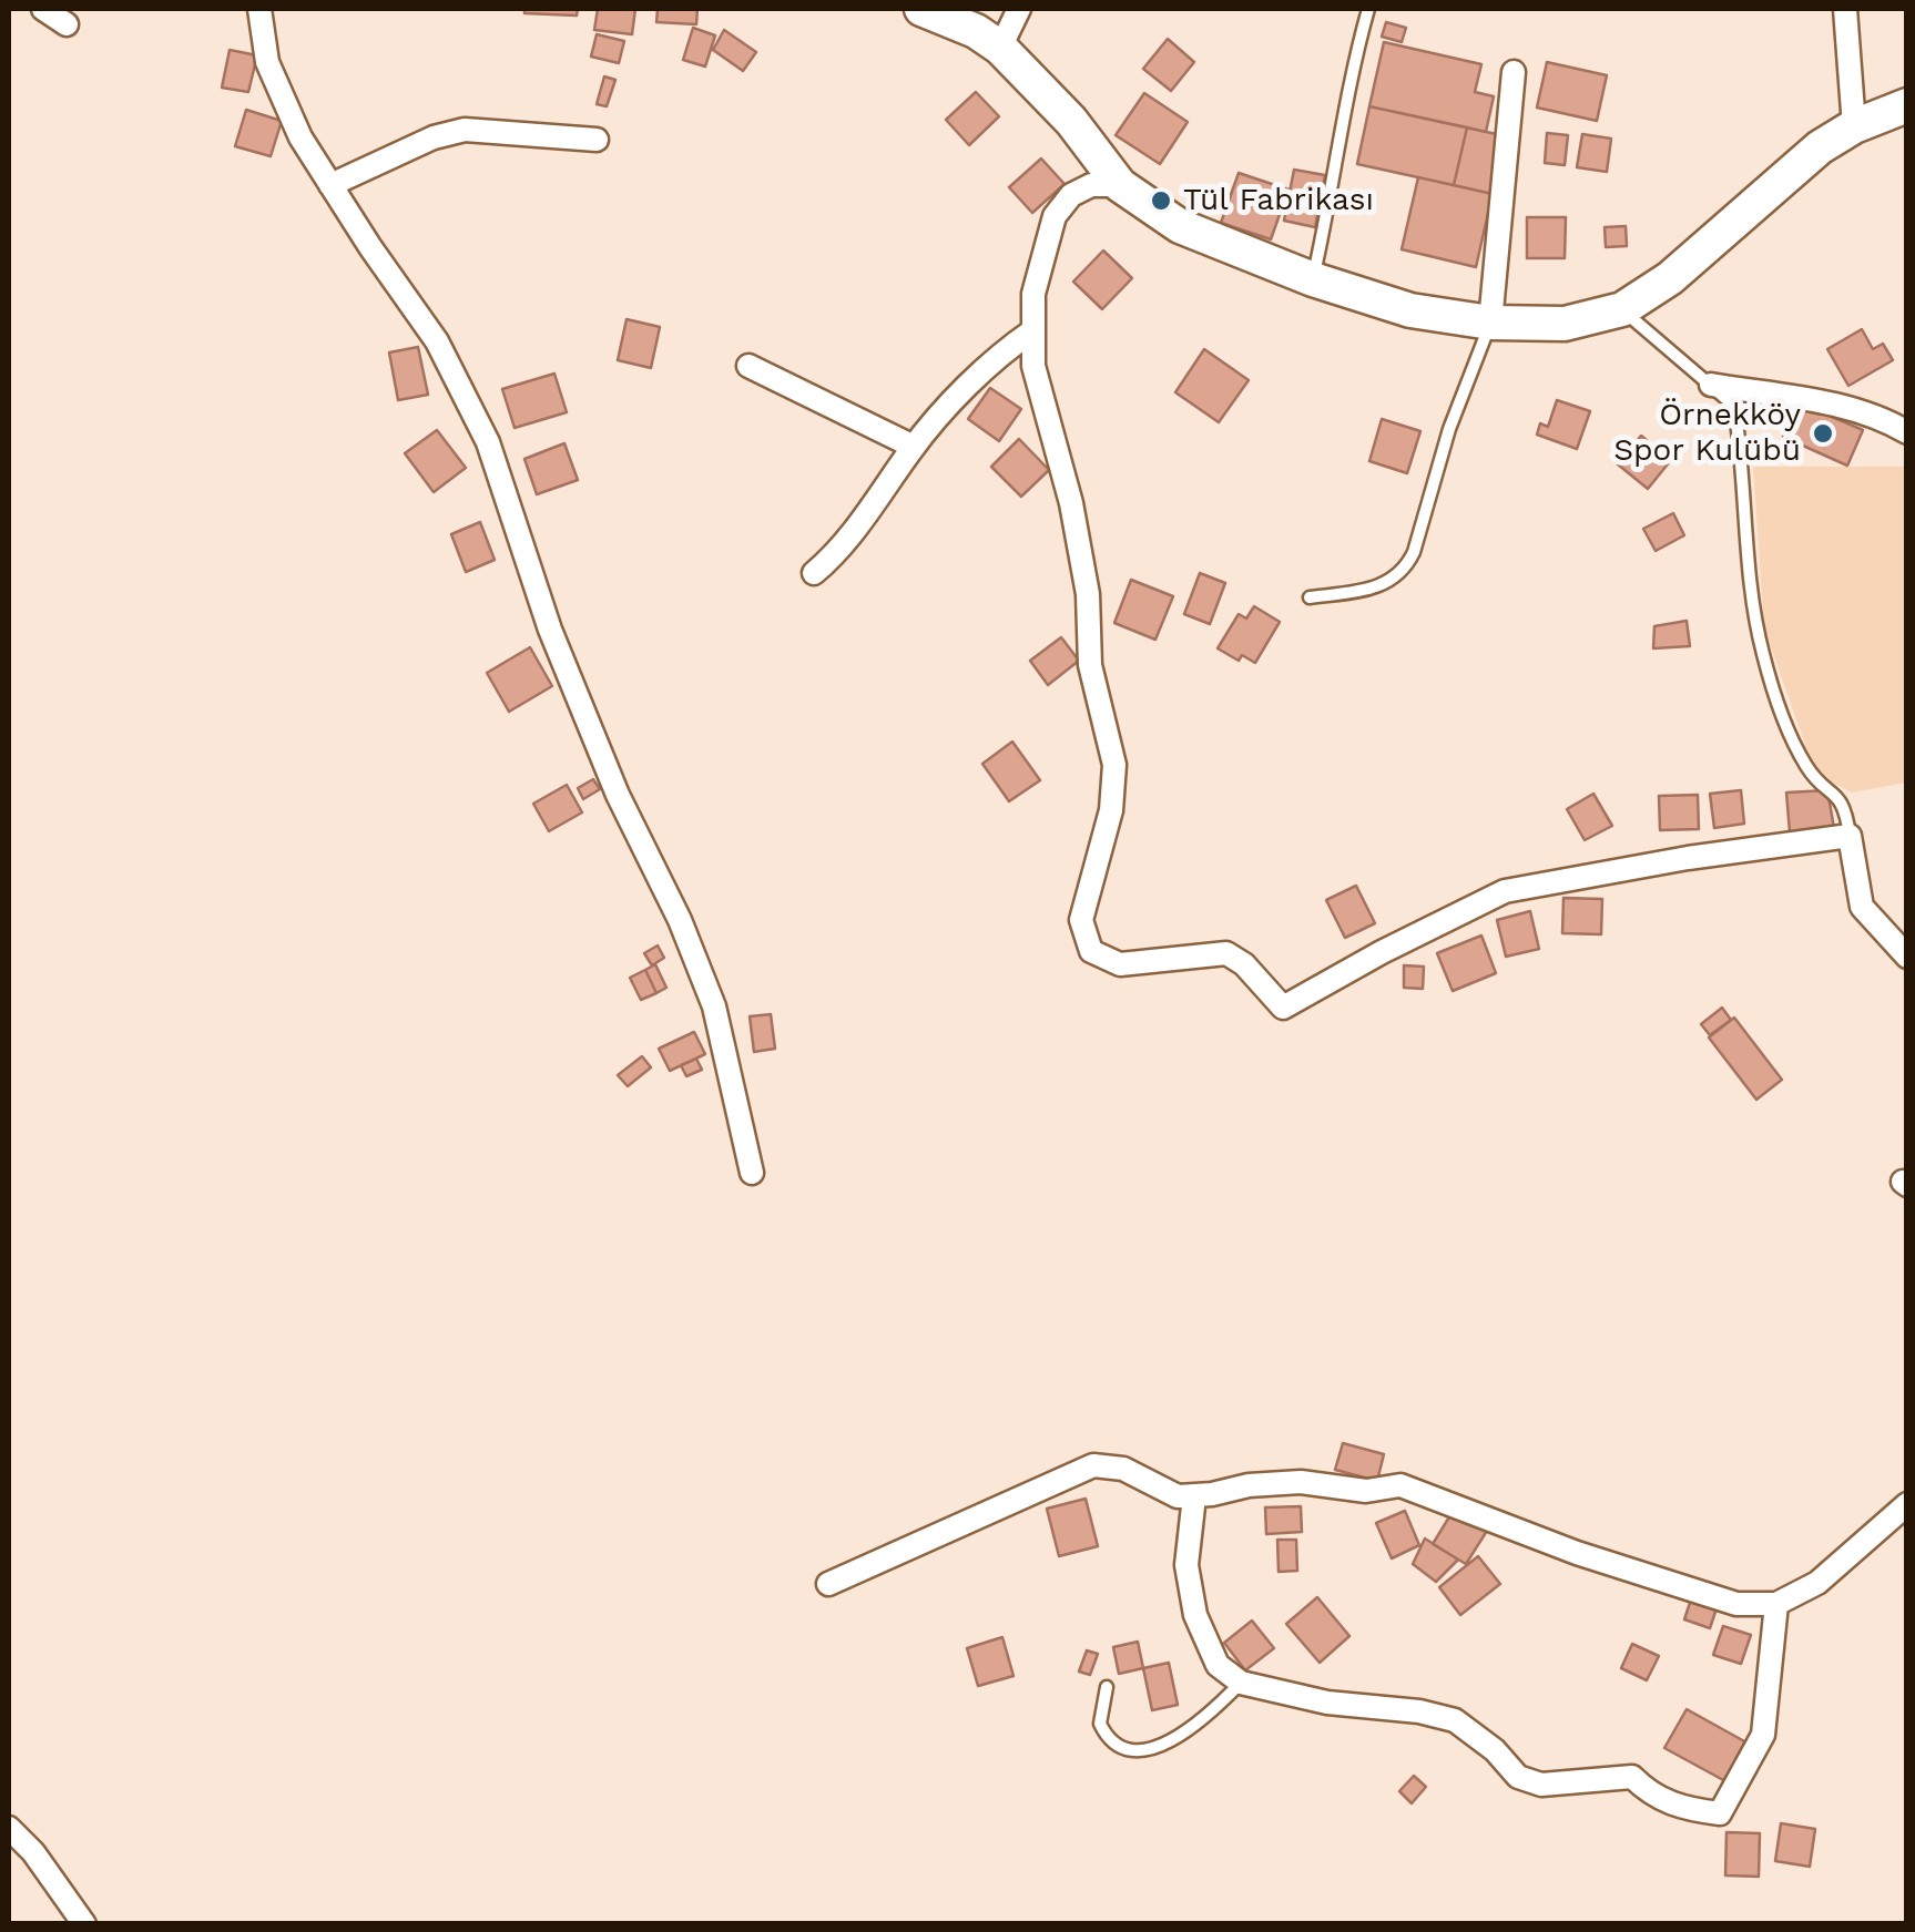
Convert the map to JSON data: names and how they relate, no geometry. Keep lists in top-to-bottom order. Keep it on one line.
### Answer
{"places":["Tül Fabrikası","Örnekköy Spor Kulübü"]}
